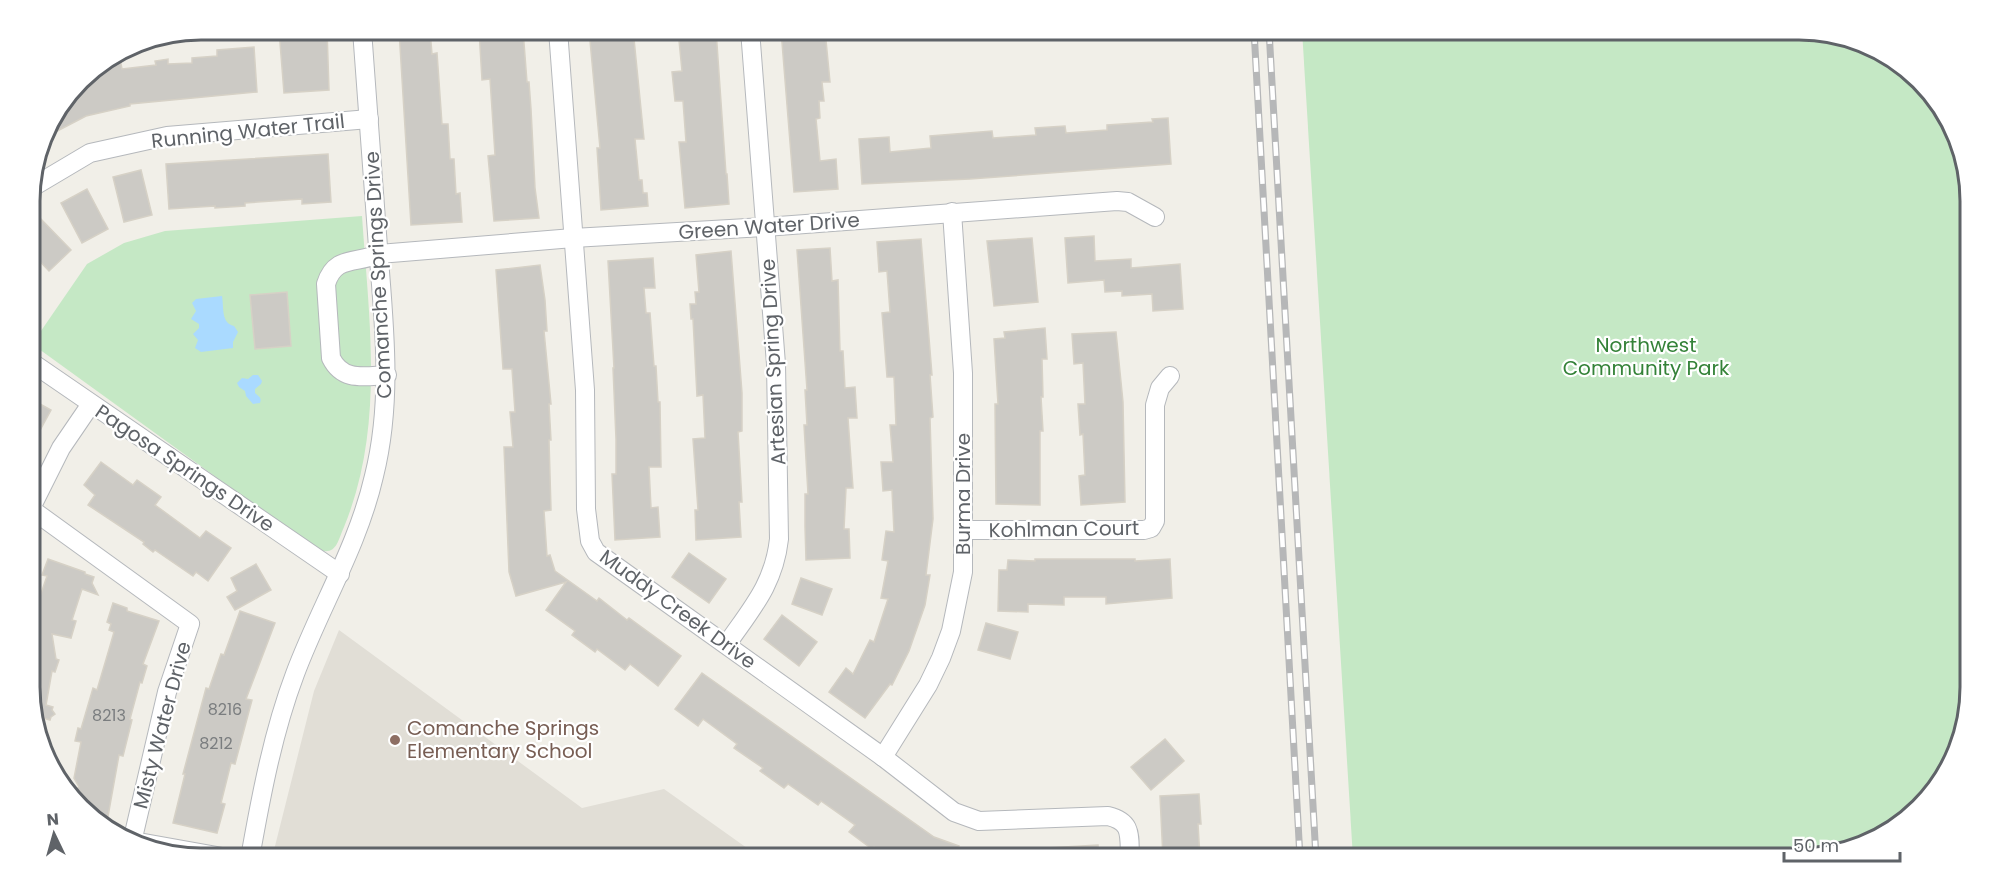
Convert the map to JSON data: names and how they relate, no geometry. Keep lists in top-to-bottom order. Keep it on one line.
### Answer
{"streets":{"street":["Running Water Trail","Green Water Drive","Comanche Springs Drive","Artesian Spring Drive","Pagosa Springs Drive","Burma Drive","Kohlman Court","Muddy Creek Drive","Misty Water Drive"]},"crossings":[["Running Water Trail","Comanche Springs Drive"],["Green Water Drive","Comanche Springs Drive"],["Green Water Drive","Artesian Spring Drive"],["Green Water Drive","Burma Drive"],["Green Water Drive","Muddy Creek Drive"],["Comanche Springs Drive","Pagosa Springs Drive"],["Artesian Spring Drive","Muddy Creek Drive"],["Burma Drive","Kohlman Court"],["Burma Drive","Muddy Creek Drive"]],"parks":["Northwest Community Park"],"places":["Comanche Springs Elementary School"],"house_numbers":["8216","8213","8212"],"scale_bar":"50 m","north":"top"}
